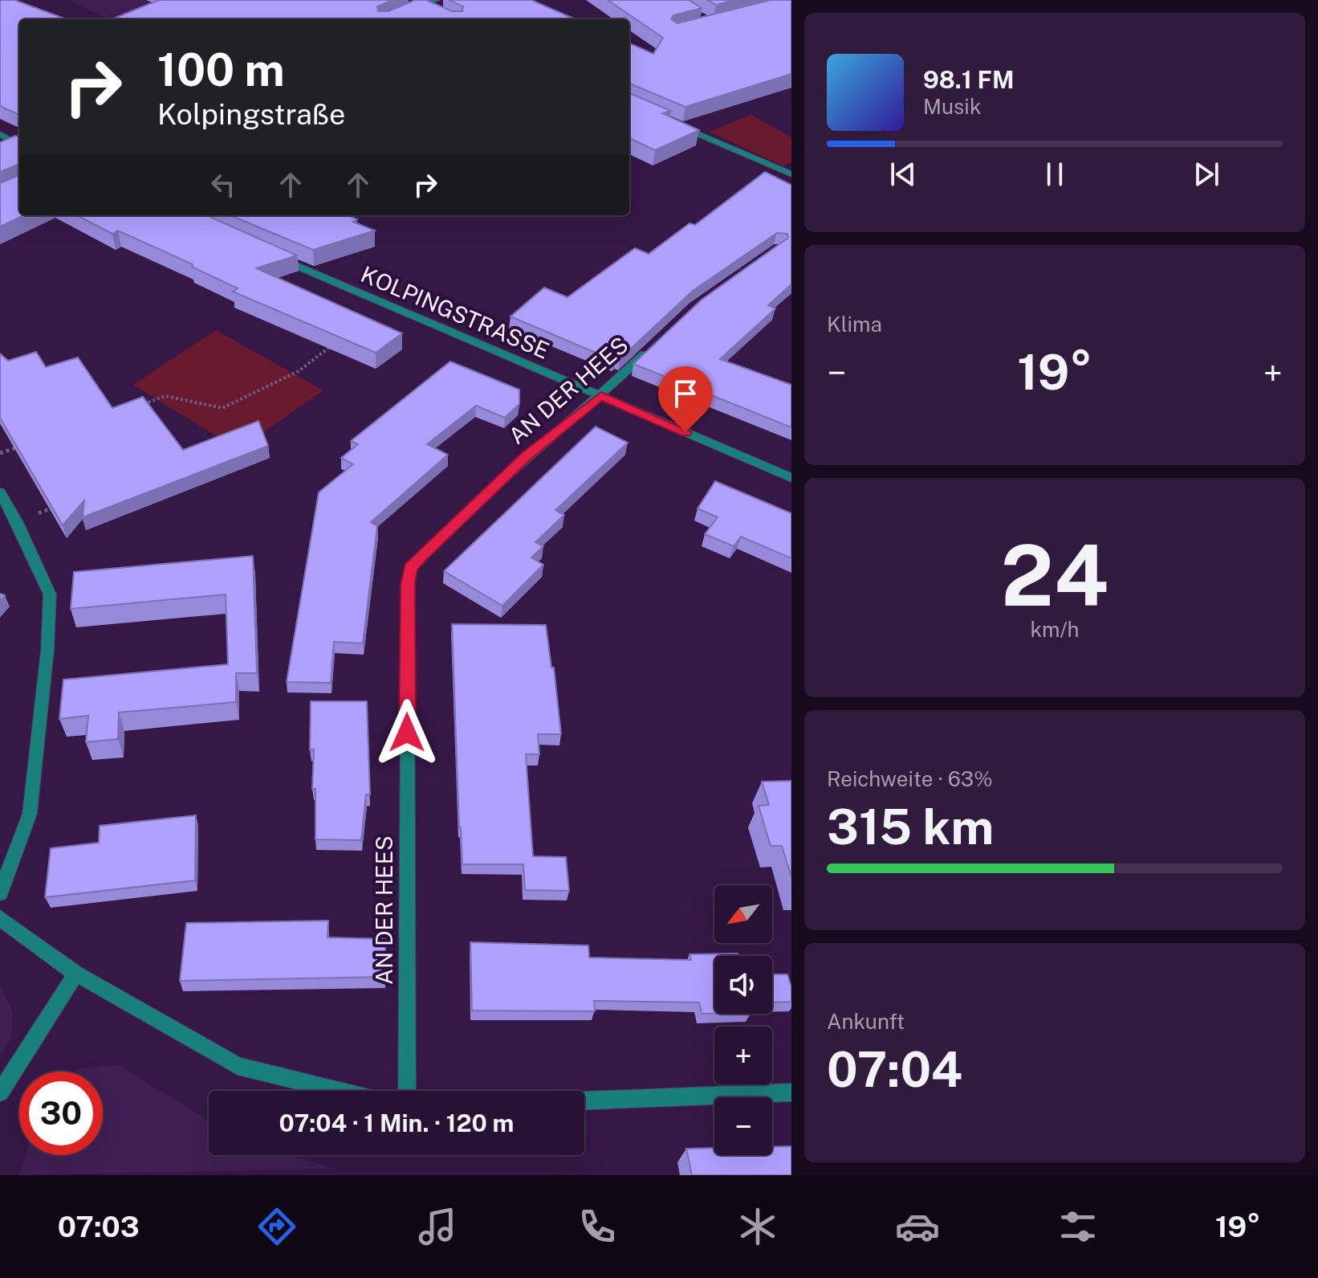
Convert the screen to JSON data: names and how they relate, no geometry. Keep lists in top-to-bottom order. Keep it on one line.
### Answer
{"streets":{"street":["KOLPINGSTRASSE","AN DER HEES"]},"crossings":[["KOLPINGSTRASSE","AN DER HEES"]],"north":"bottom left","page":{"turn":["100 m","Kolpingstraße"],"song":["98.1 FM","Musik"],"tile":["Klima",["24","km/h"],["Reichweite · 63%","315 km"],["Ankunft","07:04"]],"heat":["−","19°","+"],"map_buttons":["+","−"],"limit":"30","trip":"07:04 · 1 Min. · 120 m","tabs":["07:03","19°"]}}
